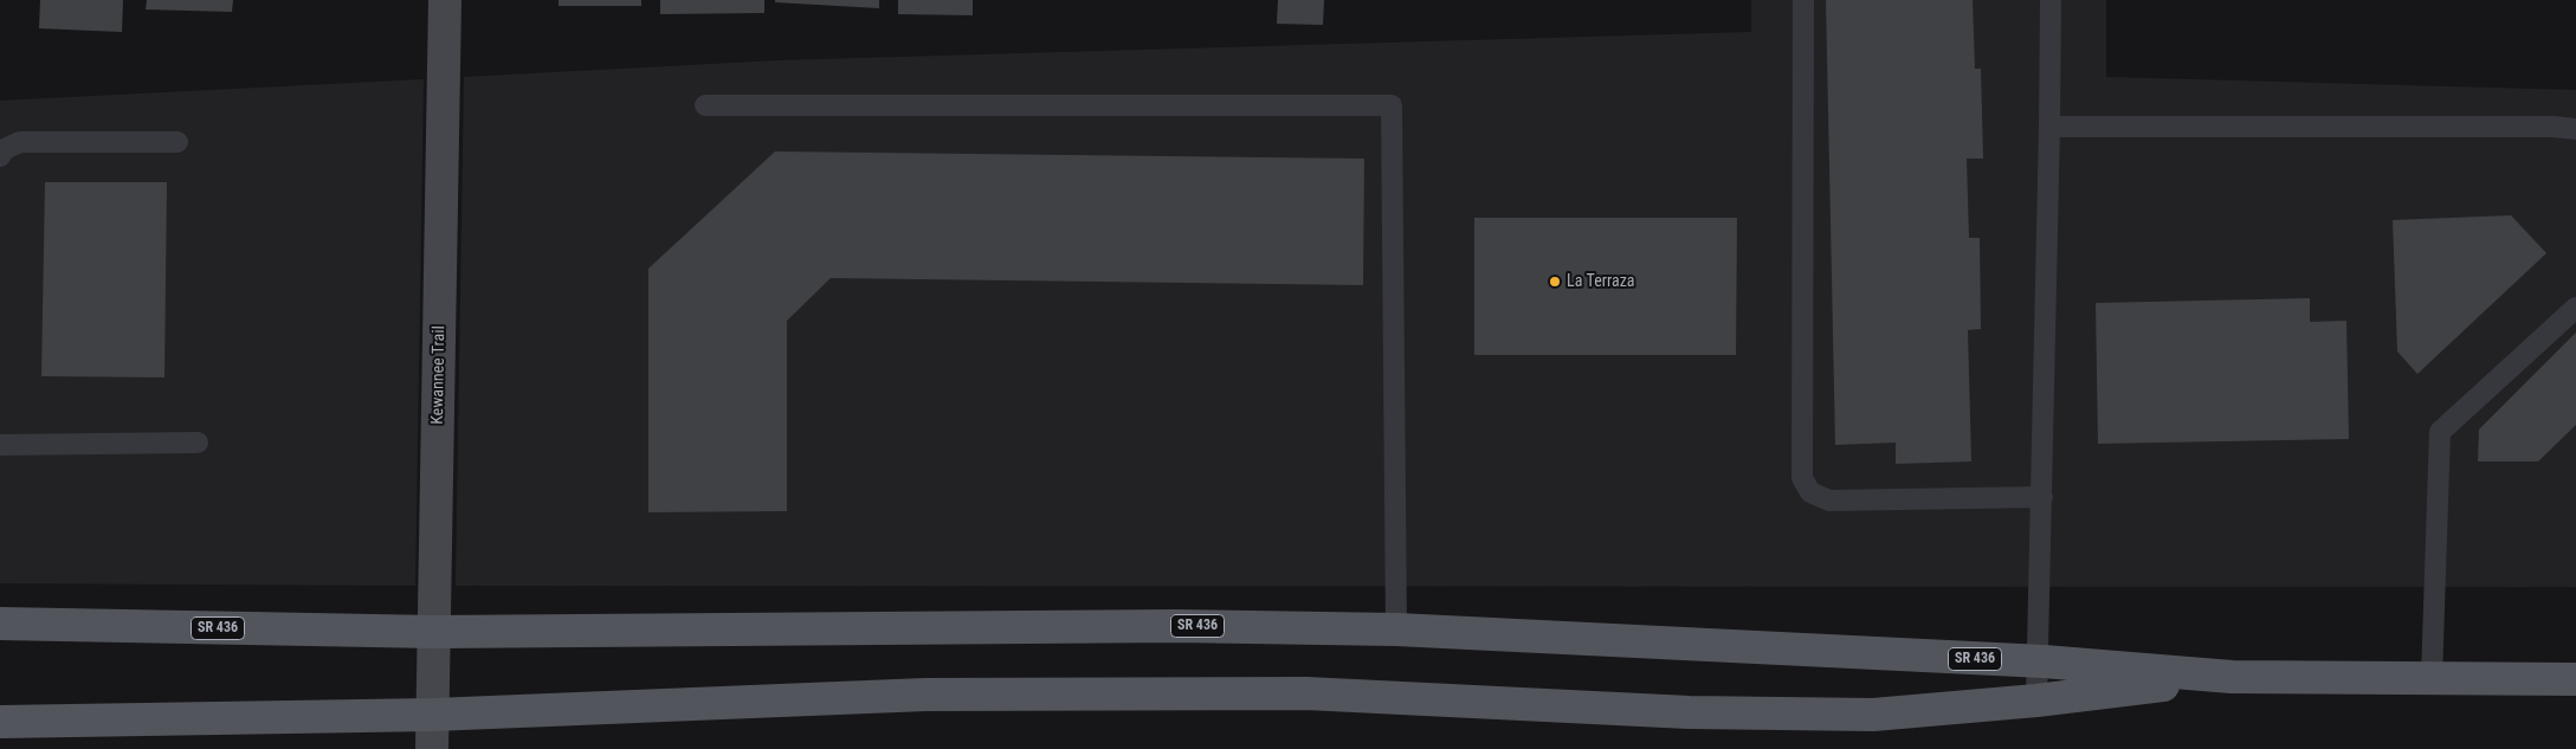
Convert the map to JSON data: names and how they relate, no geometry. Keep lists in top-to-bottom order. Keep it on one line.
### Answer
{"streets":{"main road":["SR 436"],"street":["Kewannee Trail"]},"crossings":[["Kewannee Trail","SR 436"]],"places":["La Terraza"]}
